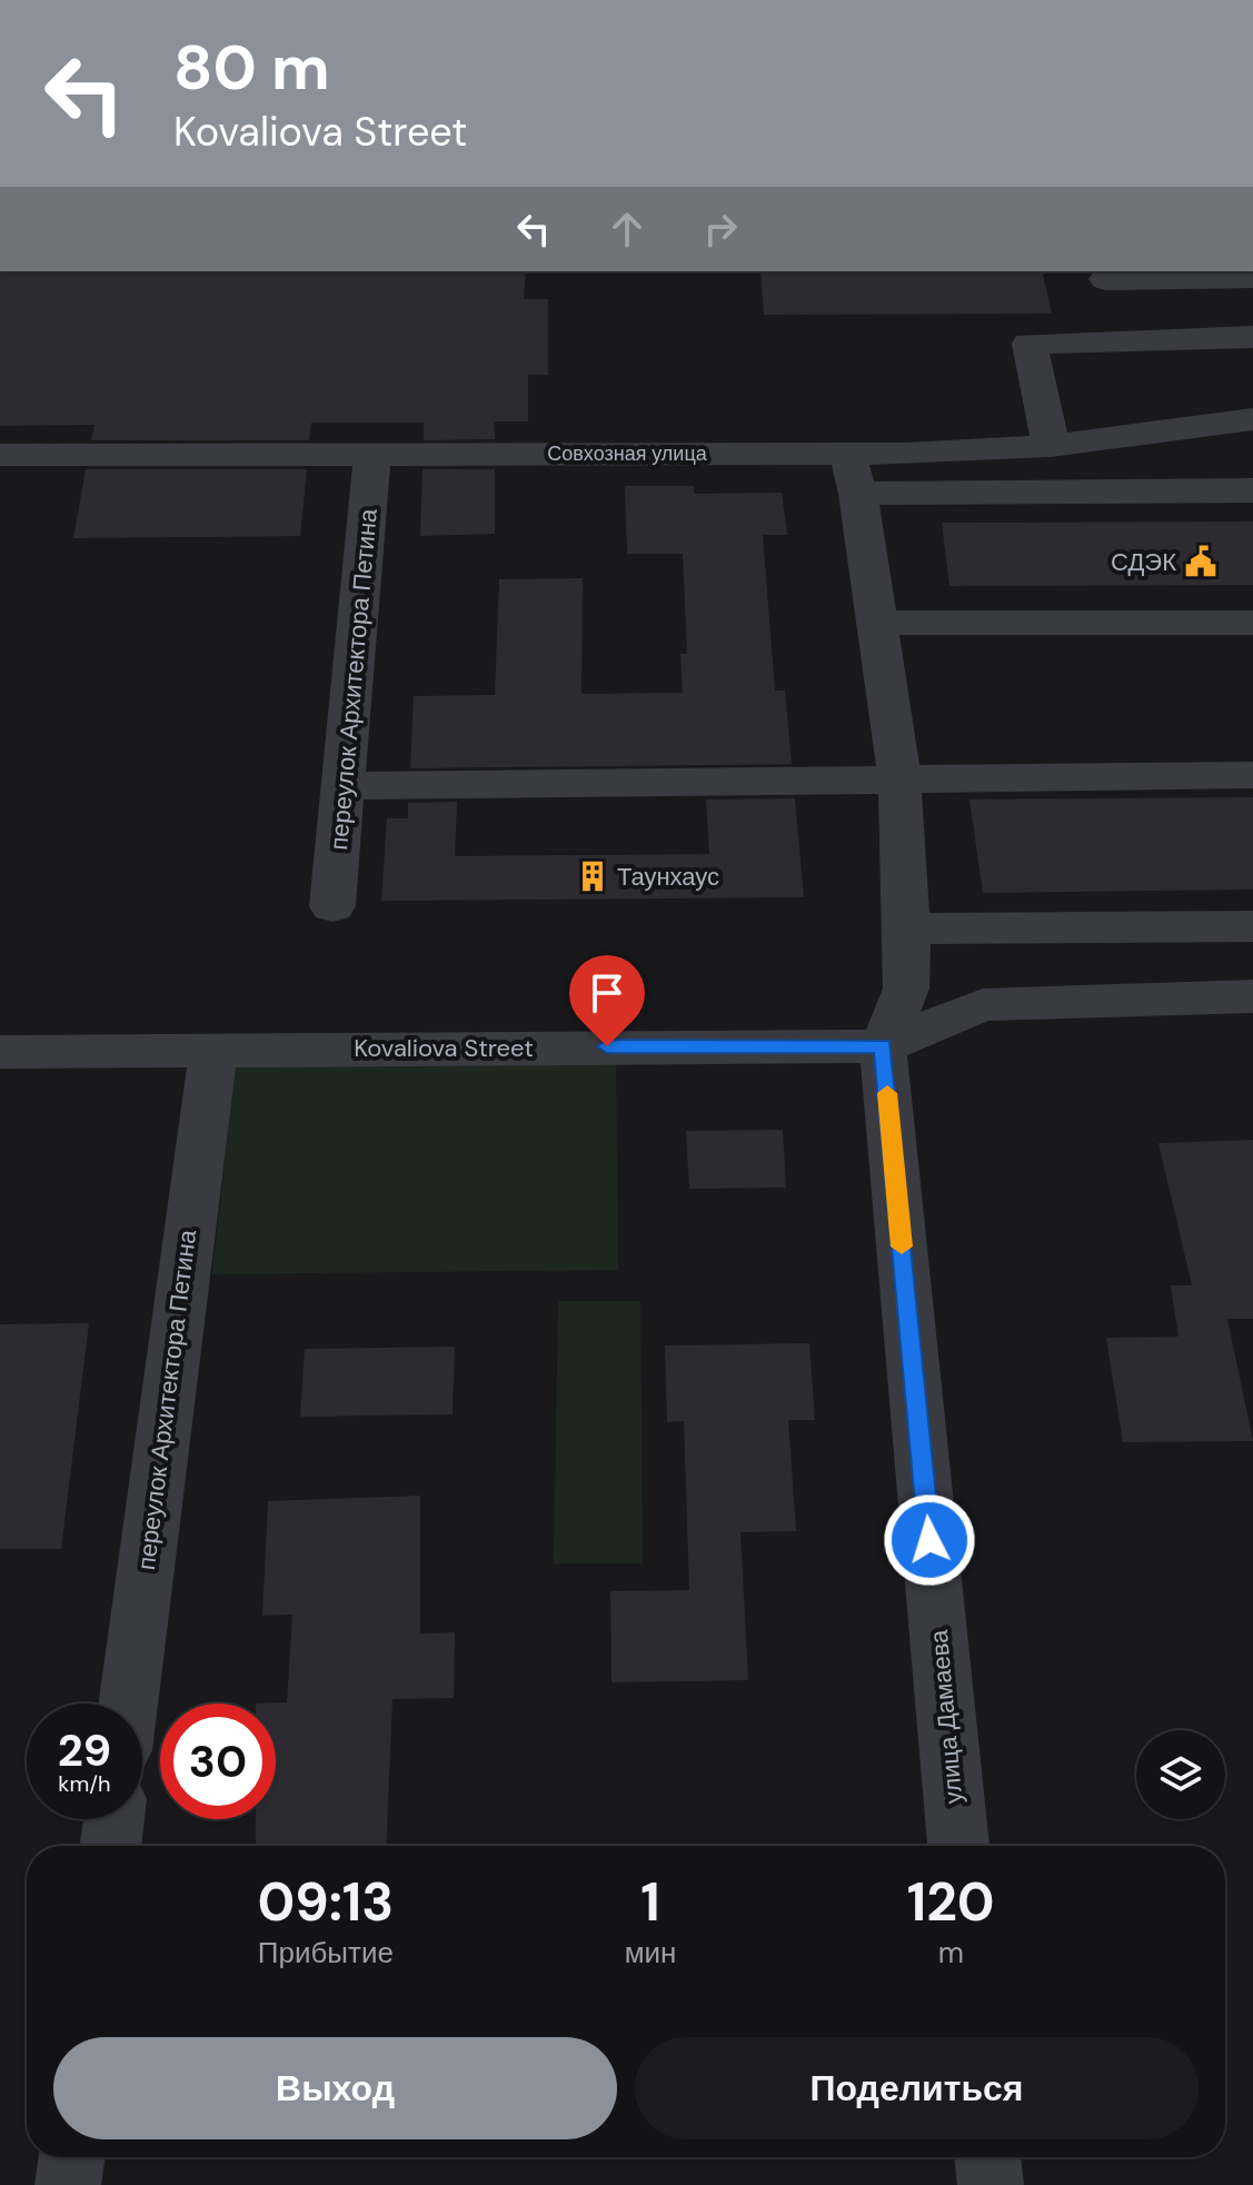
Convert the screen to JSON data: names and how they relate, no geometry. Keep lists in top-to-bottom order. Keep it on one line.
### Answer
{"streets":{"street":["Совхозная улица","переулок Архитектора Петина","Kovaliova Street","улица Дамаева"]},"crossings":[["Совхозная улица","переулок Архитектора Петина"],["переулок Архитектора Петина","Kovaliova Street"],["Kovaliova Street","улица Дамаева"]],"places":{"public building":["СДЭК"],"building":["Таунхаус"]},"page":{"turn":["80 m","Kovaliova Street"],"speed":"29 km/h","limit":"30","eta":["09:13","Прибытие","1","мин","120","m"],"buttons":["Выход","Поделиться"]}}
